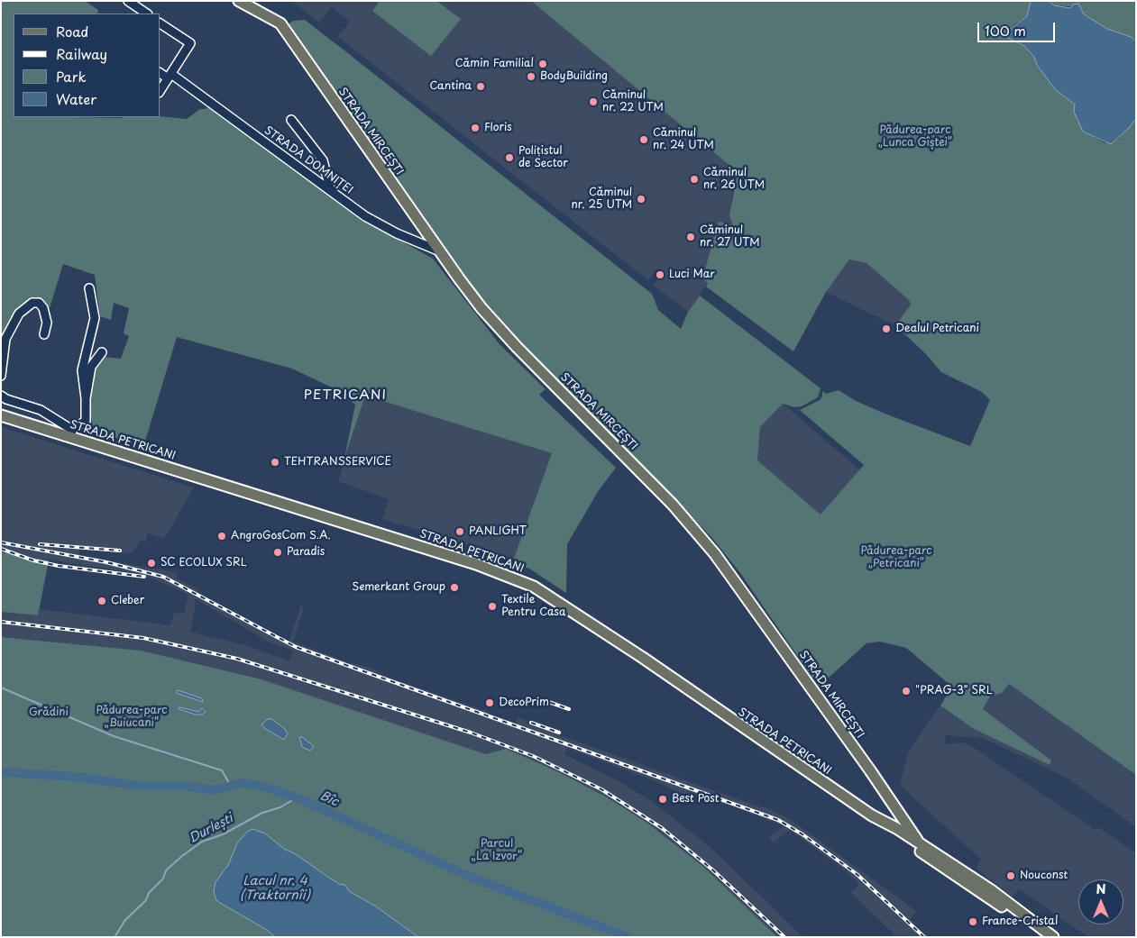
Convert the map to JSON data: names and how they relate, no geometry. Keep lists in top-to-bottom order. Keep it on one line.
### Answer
{"streets":{"main road":["STRADA MIRCEȘTI","STRADA PETRICANI"],"street":["STRADA DOMNIȚEI"]},"crossings":[["STRADA MIRCEȘTI","STRADA DOMNIȚEI"],["STRADA MIRCEȘTI","STRADA PETRICANI"]],"districts":["PETRICANI"],"water":["Bîc","Durlești","Lacul nr. 4 (Traktornîi)"],"parks":["Pădurea-parc „Lunca Gîștei”","Pădurea-parc „Petricani”","Pădurea-parc „Buiucani”","Grădini","Parcul „La Izvor”"],"places":["Cămin Familial","BodyBuilding","Cantina","Căminul nr. 22 UTM","Floris","Căminul nr. 24 UTM","Polițistul de Sector","Căminul nr. 26 UTM","Căminul nr. 25 UTM","Căminul nr. 27 UTM","Luci Mar","Dealul Petricani","TEHTRANSSERVICE","PANLIGHT","AngroGosCom S.A.","Paradis","SC ECOLUX SRL","Semerkant Group","Cleber","Textile Pentru Casa","\"PRAG-3\" SRL","DecoPrim","Best Post","Nouconst","France-Cristal"],"legend":["Road","Railway","Park","Water"],"scale_bar":"100 m","north":"top"}
